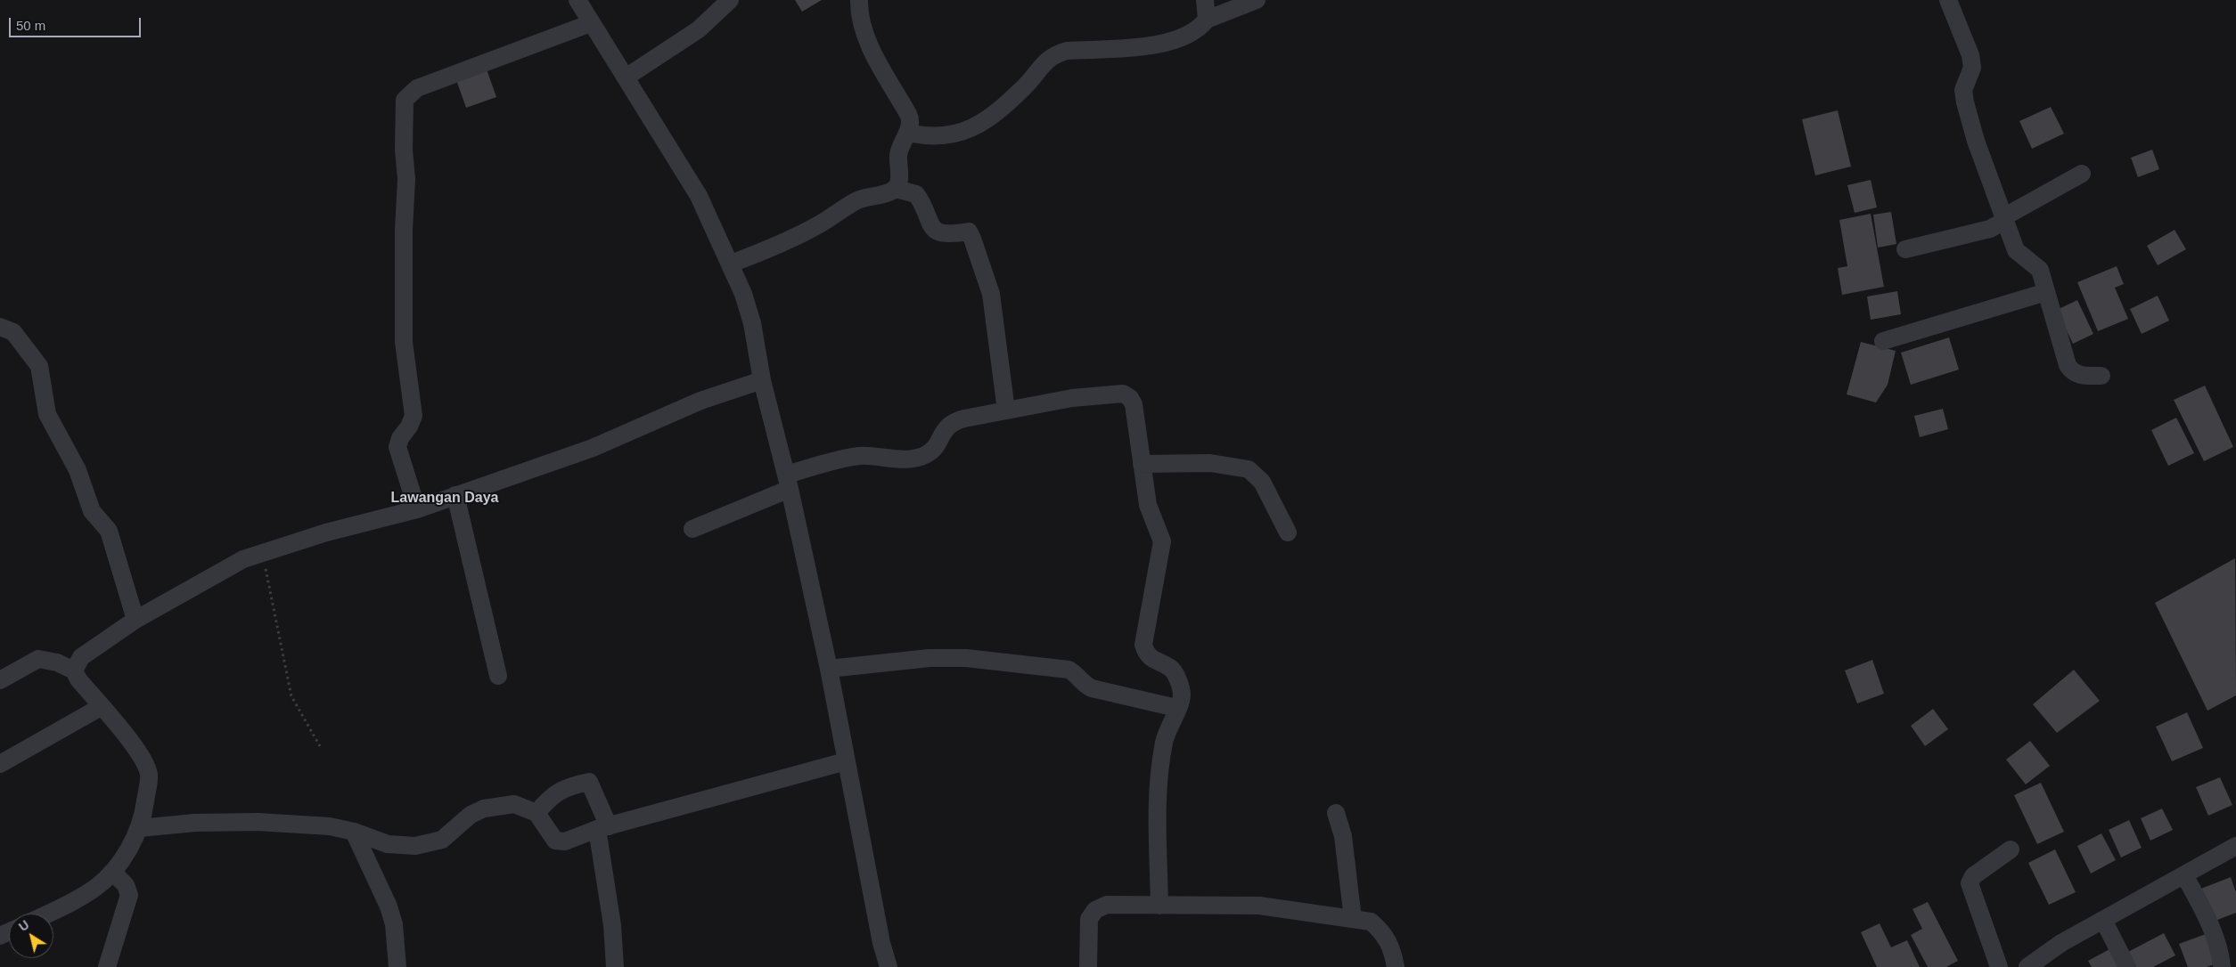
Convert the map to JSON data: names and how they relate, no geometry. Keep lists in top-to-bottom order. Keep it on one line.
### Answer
{"districts":["Lawangan Daya"],"scale_bar":"50 m","north":"top left"}
